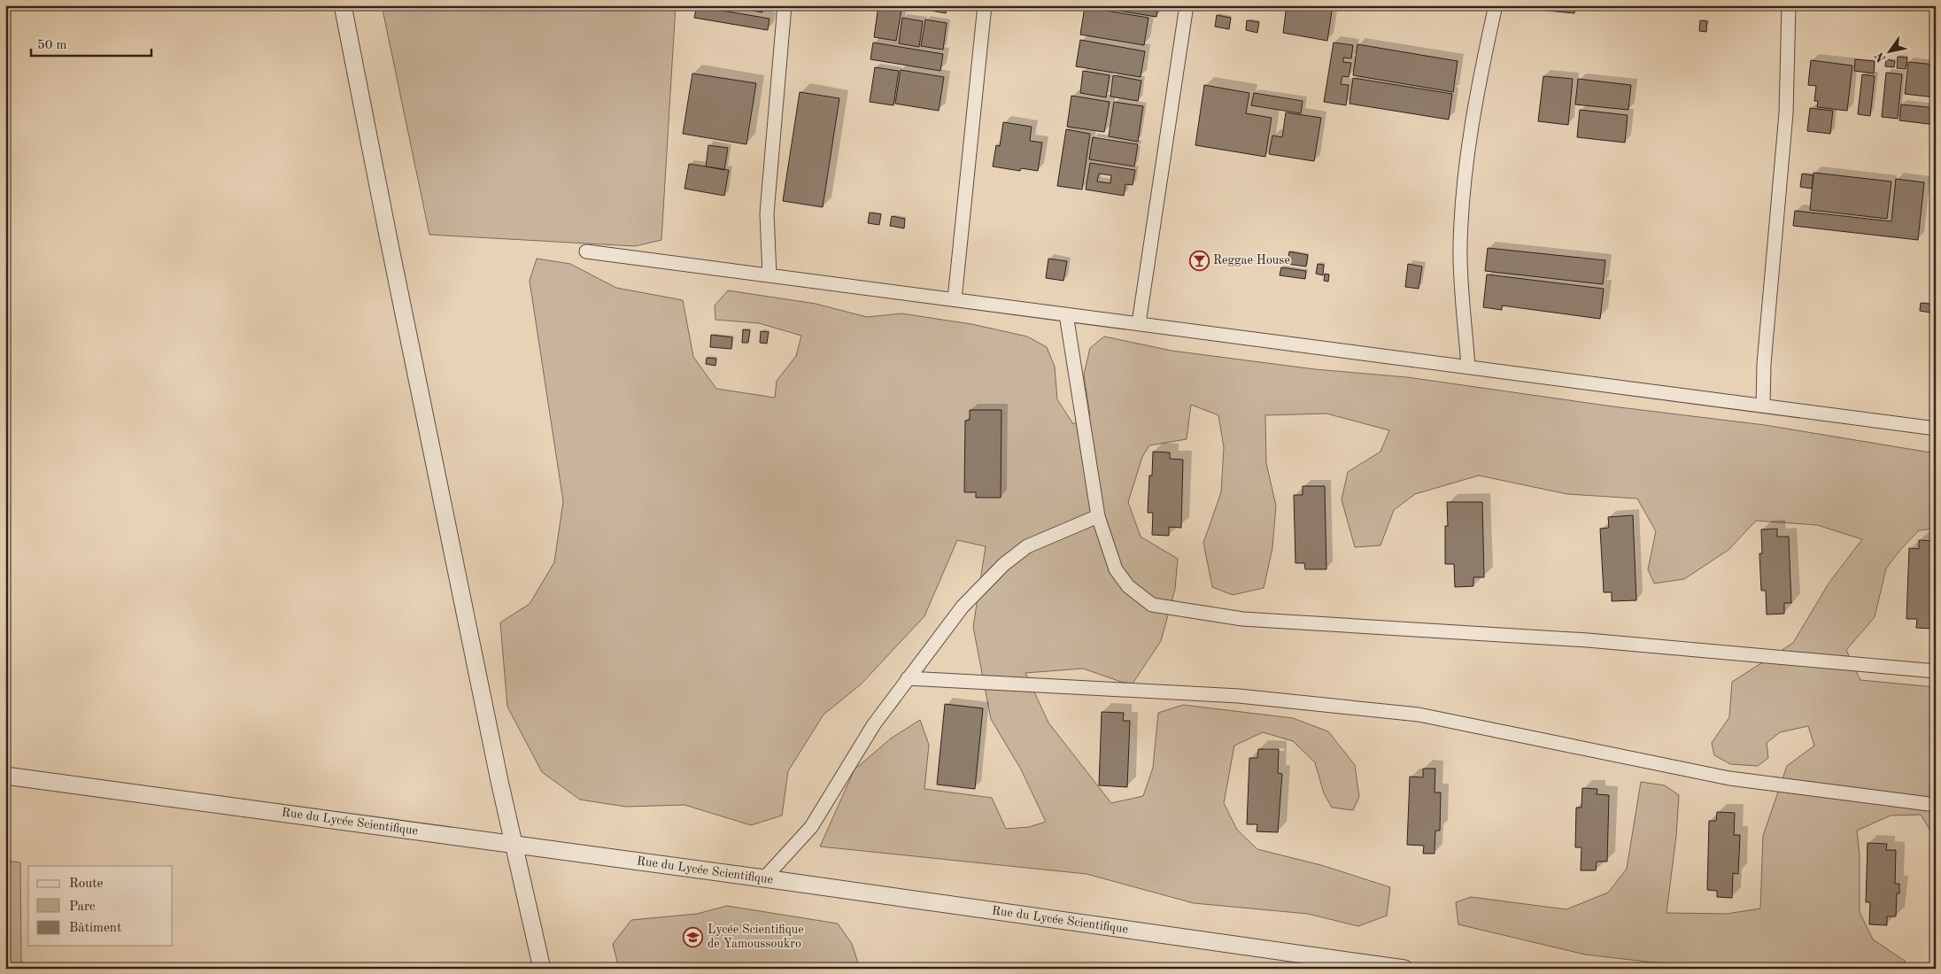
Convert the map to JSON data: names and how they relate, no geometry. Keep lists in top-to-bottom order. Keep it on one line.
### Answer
{"streets":{"street":["Rue du Lycée Scientifique"]},"places":{"bar":["Reggae House"],"school or university":["Lycée Scientifique de Yamoussoukro"]},"legend":["Route","Parc","Bâtiment"],"scale_bar":"50 m","north":"bottom left"}
